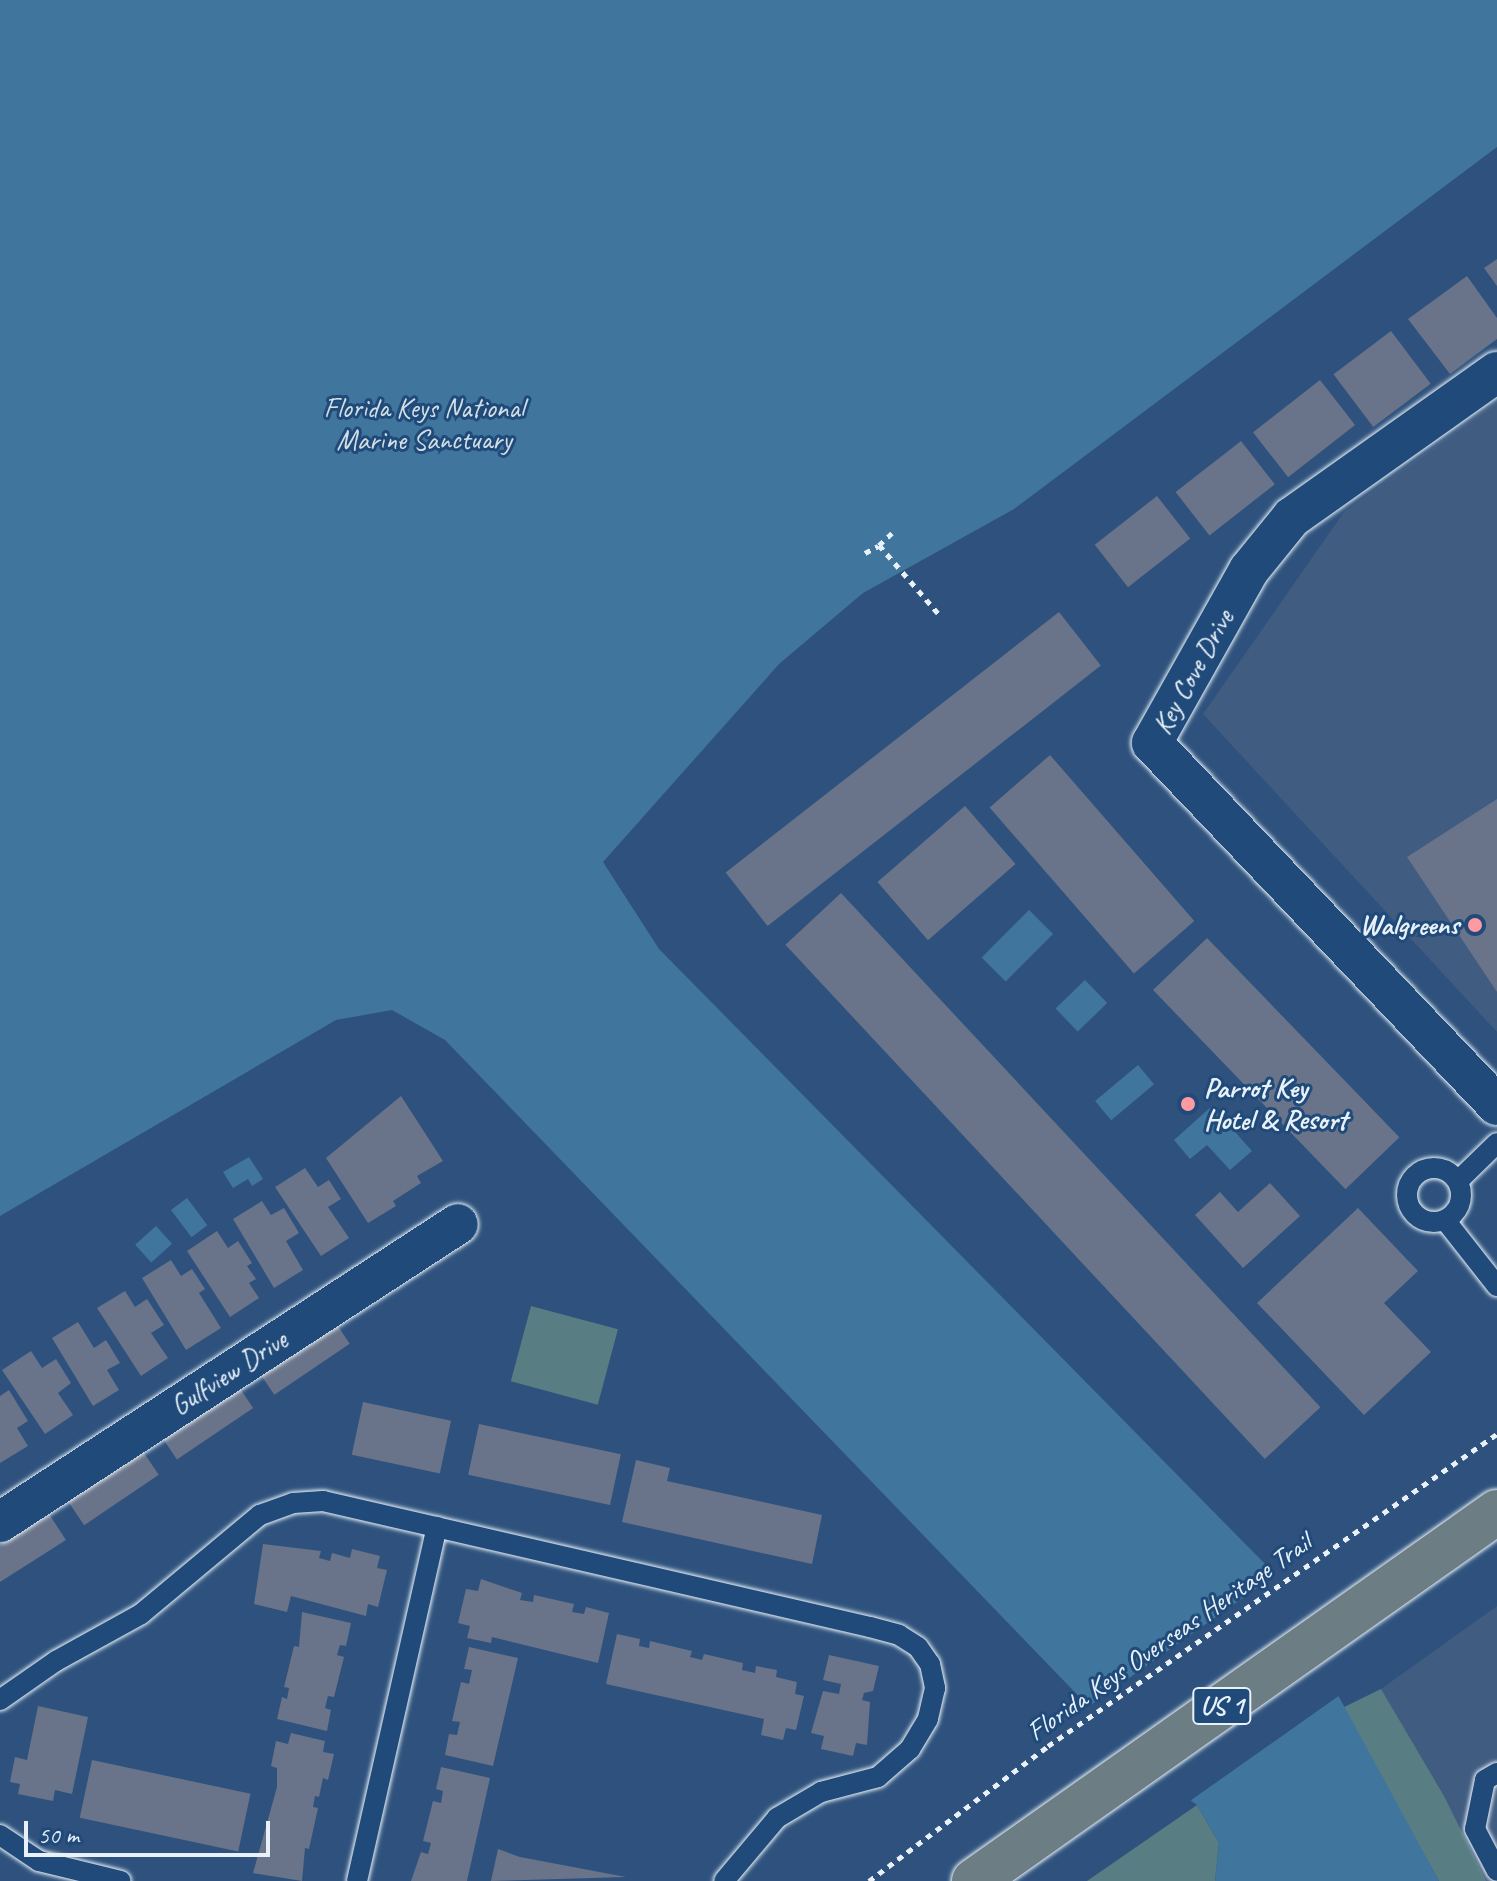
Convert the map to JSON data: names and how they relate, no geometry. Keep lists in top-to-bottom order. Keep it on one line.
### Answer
{"streets":{"main road":["US 1"],"street":["Key Cove Drive","Gulfview Drive"],"path":["Florida Keys Overseas Heritage Trail"]},"parks":["Florida Keys National Marine Sanctuary"],"places":["Walgreens","Parrot Key Hotel & Resort"],"scale_bar":"50 m"}
